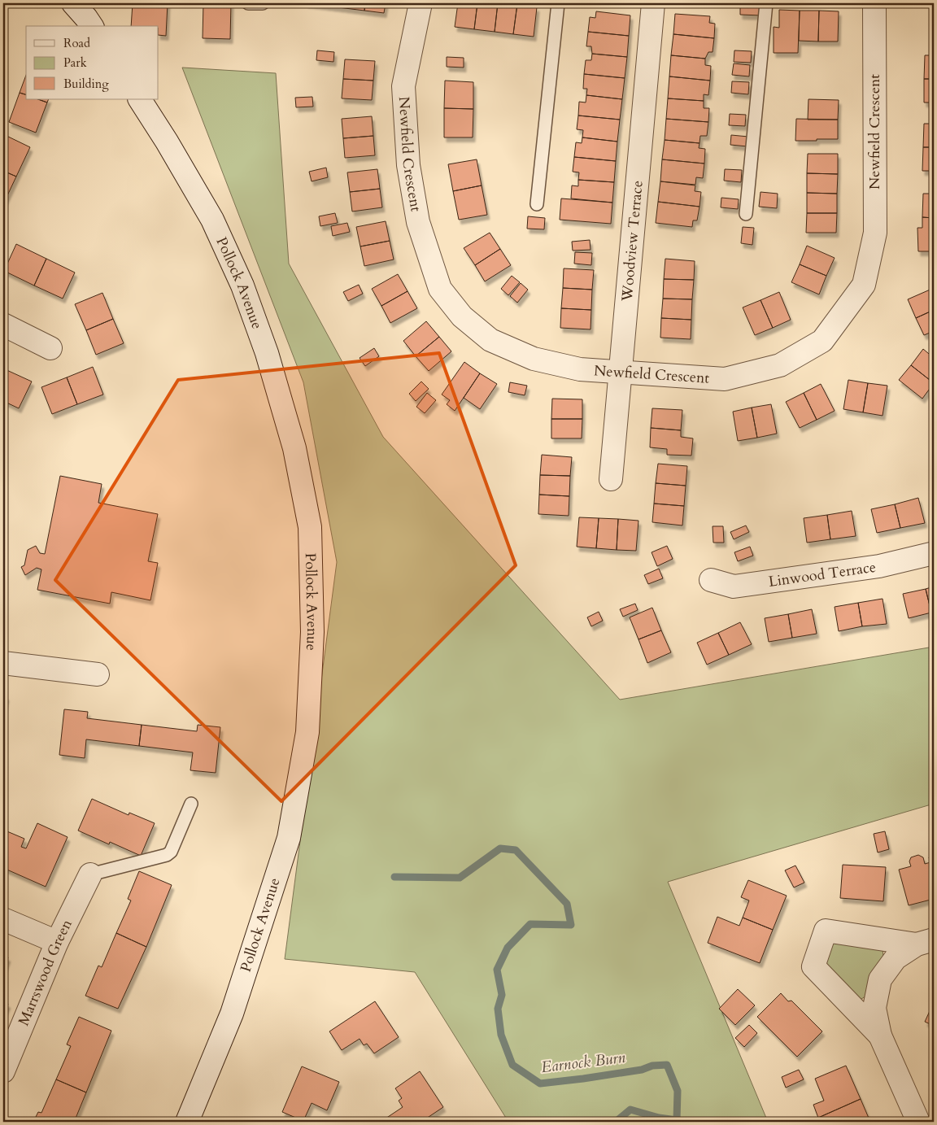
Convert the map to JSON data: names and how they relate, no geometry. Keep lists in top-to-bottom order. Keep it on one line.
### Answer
{"streets":{"street":["Newfield Crescent","Woodview Terrace","Pollock Avenue","Linwood Terrace","Marrswood Green"]},"crossings":[["Newfield Crescent","Woodview Terrace"]],"water":["Earnock Burn"],"legend":["Road","Park","Building"]}
